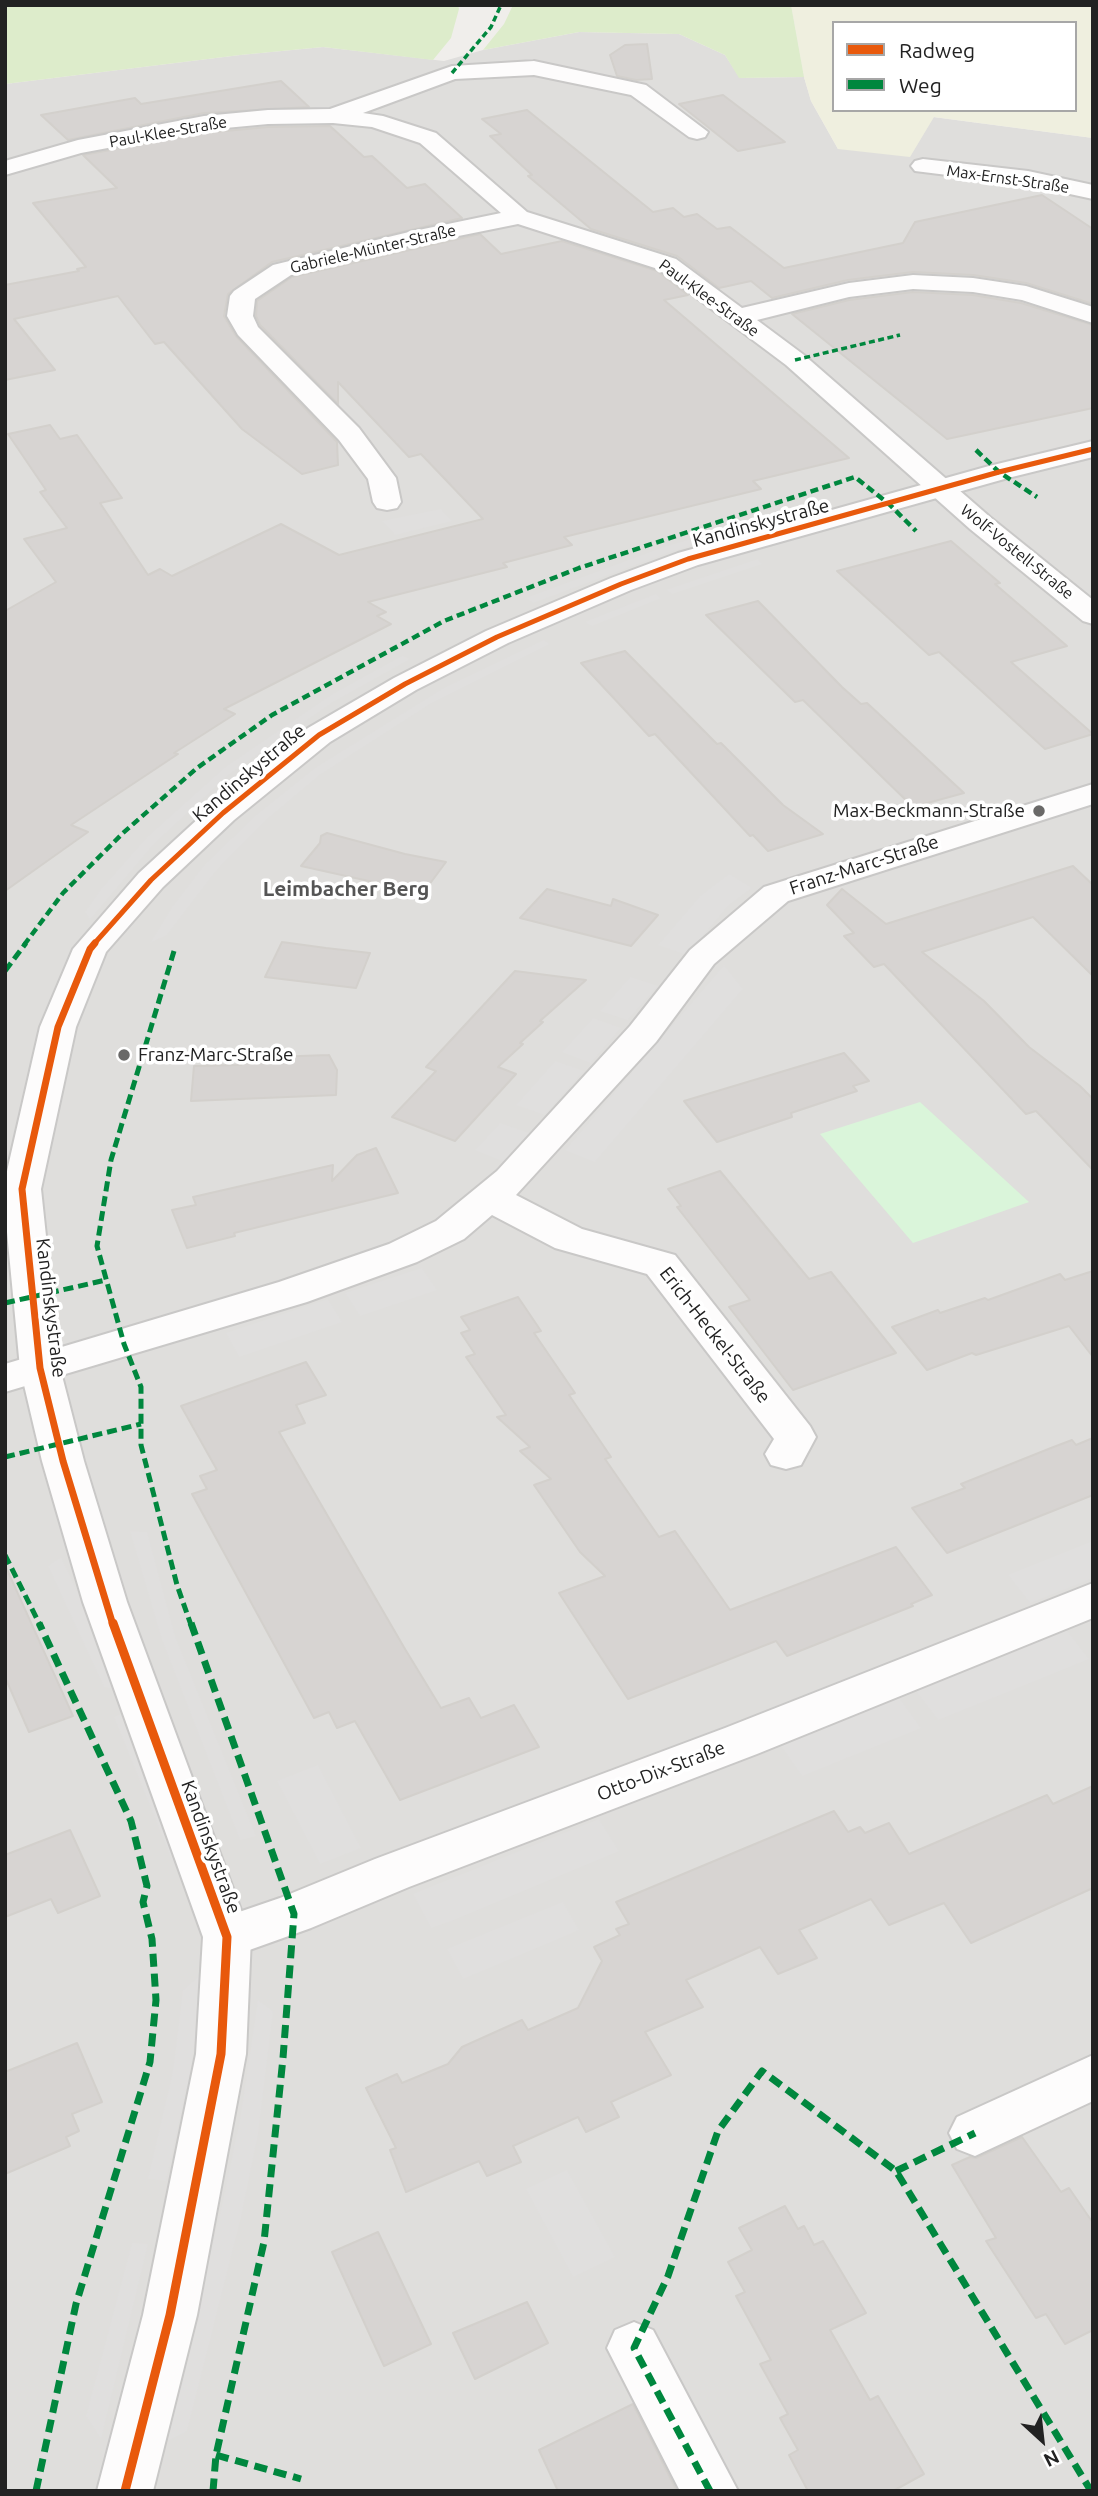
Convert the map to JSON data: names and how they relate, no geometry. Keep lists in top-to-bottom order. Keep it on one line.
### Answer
{"streets":{"street":["Paul-Klee-Straße","Max-Ernst-Straße","Gabriele-Münter-Straße","Kandinskystraße","Wolf-Vostell-Straße","Franz-Marc-Straße","Erich-Heckel-Straße","Otto-Dix-Straße"]},"crossings":[["Paul-Klee-Straße","Gabriele-Münter-Straße"],["Paul-Klee-Straße","Kandinskystraße"],["Paul-Klee-Straße","Wolf-Vostell-Straße"],["Kandinskystraße","Wolf-Vostell-Straße"],["Kandinskystraße","Franz-Marc-Straße"],["Kandinskystraße","Otto-Dix-Straße"],["Franz-Marc-Straße","Erich-Heckel-Straße"]],"districts":["Leimbacher Berg"],"places":["Max-Beckmann-Straße","Franz-Marc-Straße"],"legend":["Radweg","Weg"],"north":"bottom right"}
